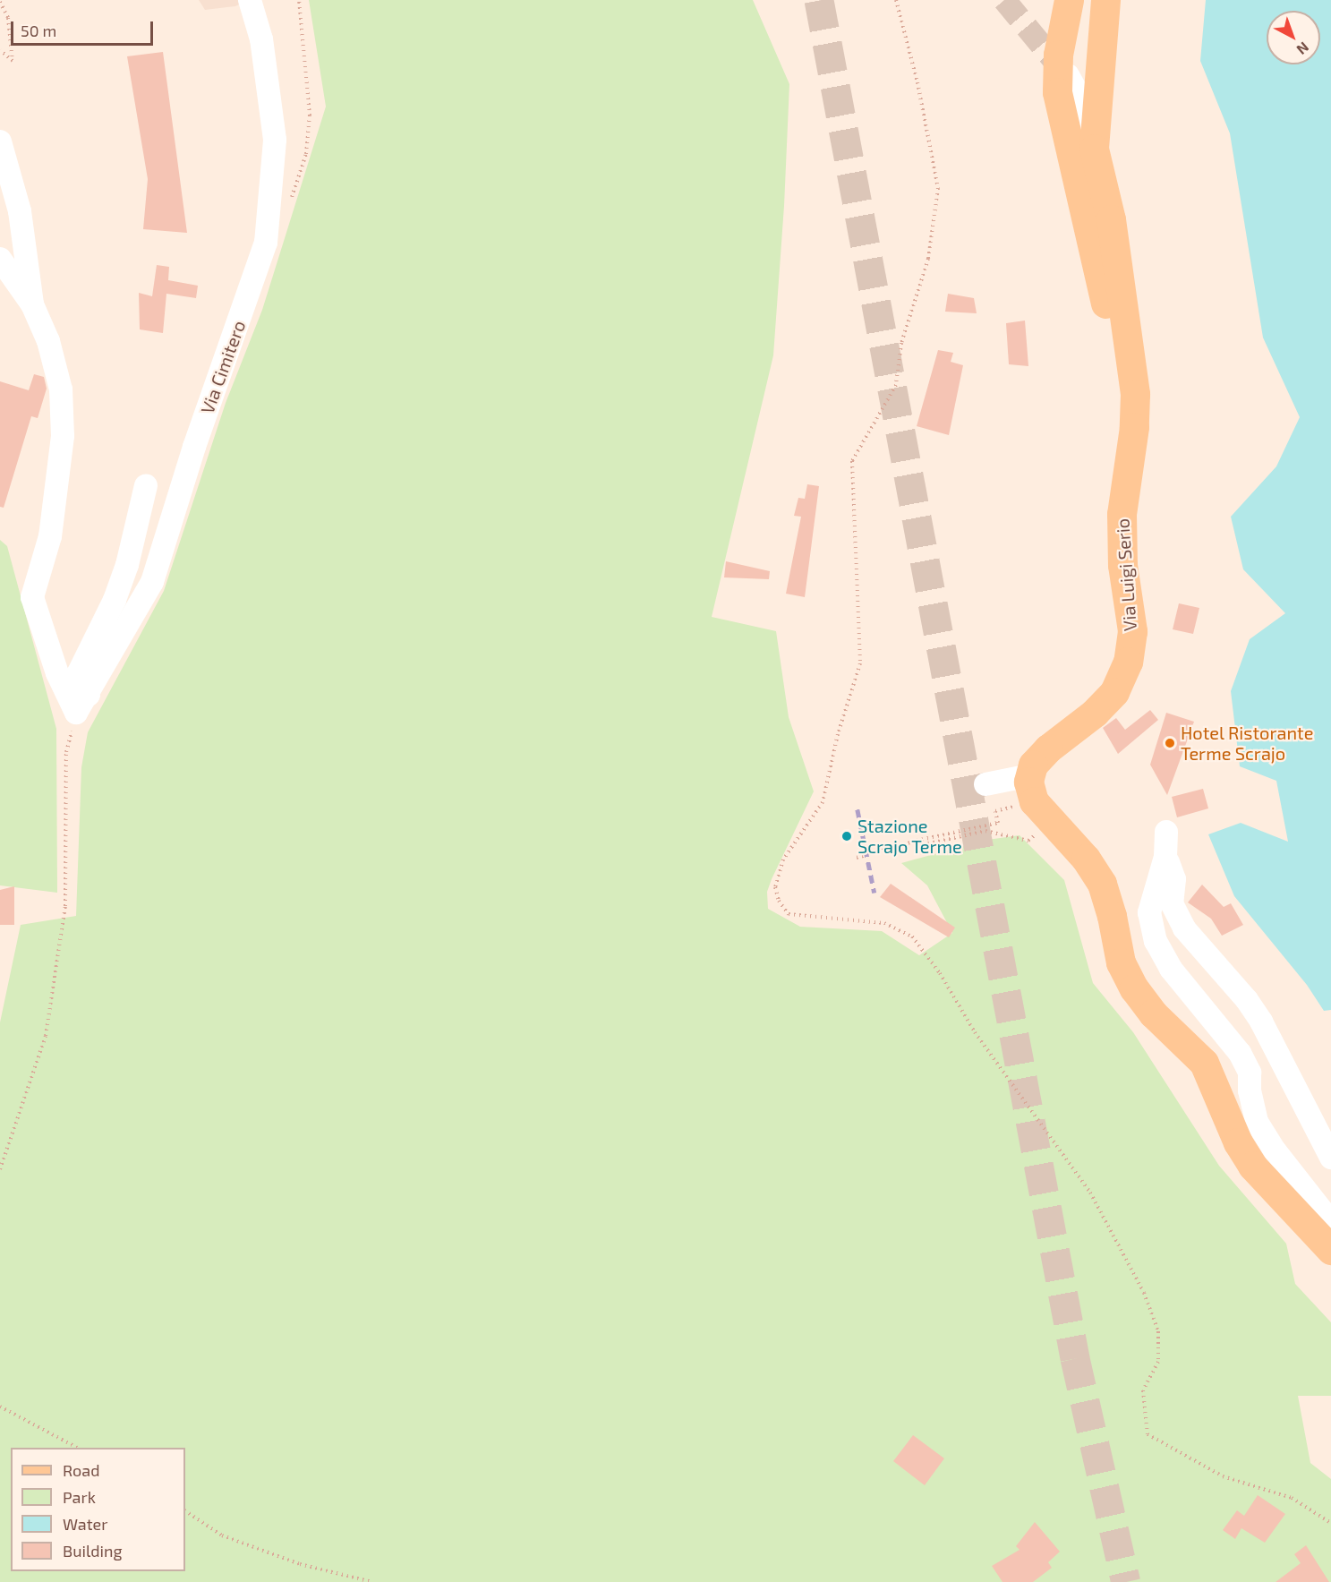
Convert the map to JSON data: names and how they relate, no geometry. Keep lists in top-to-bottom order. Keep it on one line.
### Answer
{"streets":{"main road":["Via Luigi Serio"],"street":["Via Cimitero"]},"places":["Hotel Ristorante Terme Scrajo","Stazione Scrajo Terme"],"legend":["Road","Park","Water","Building"],"scale_bar":"50 m","north":"bottom right"}
